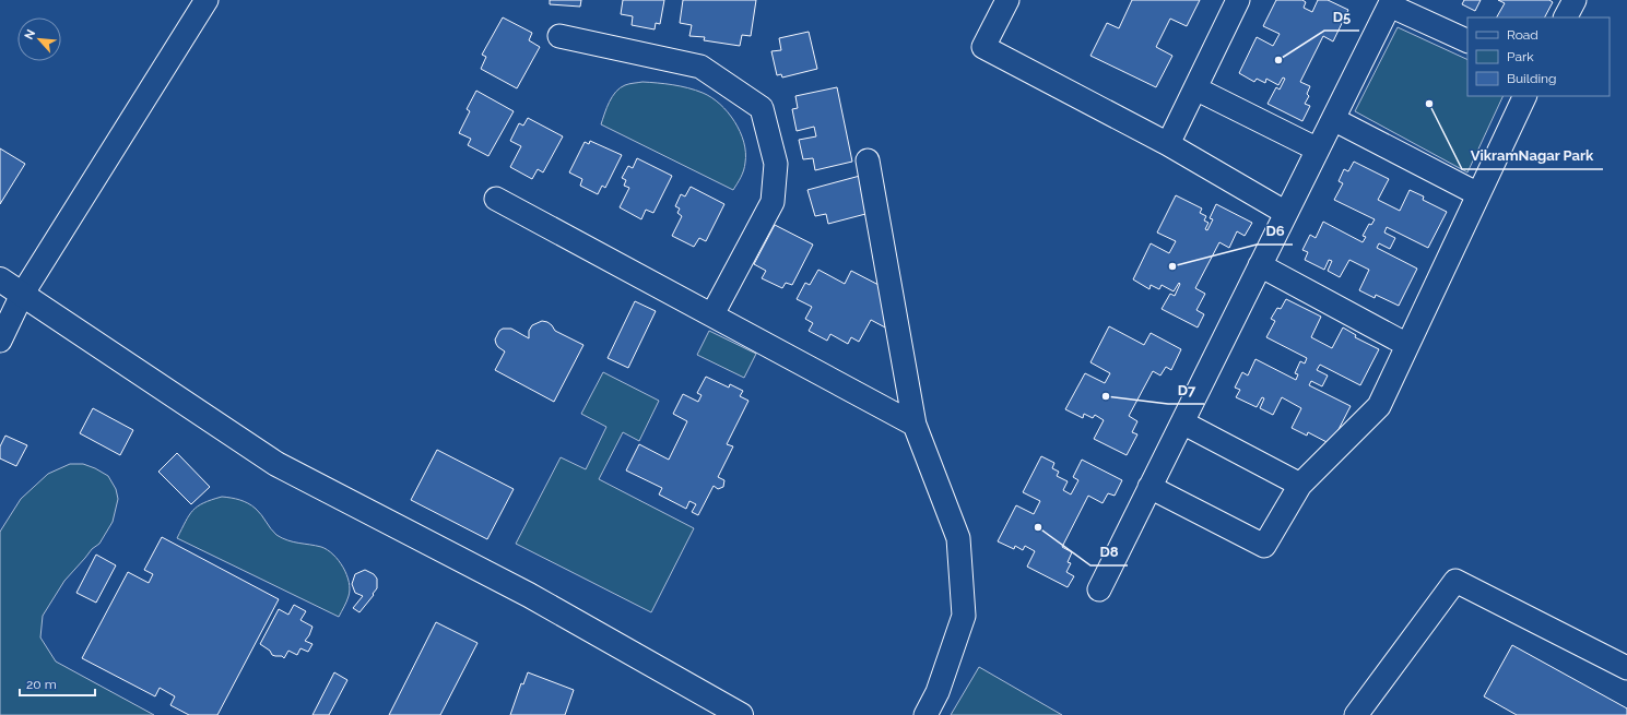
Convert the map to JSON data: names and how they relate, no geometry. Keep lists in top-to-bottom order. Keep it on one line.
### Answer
{"places":["D5","VikramNagar Park","D6","D7","D8"],"legend":["Road","Park","Building"],"scale_bar":"20 m","north":"top left"}
